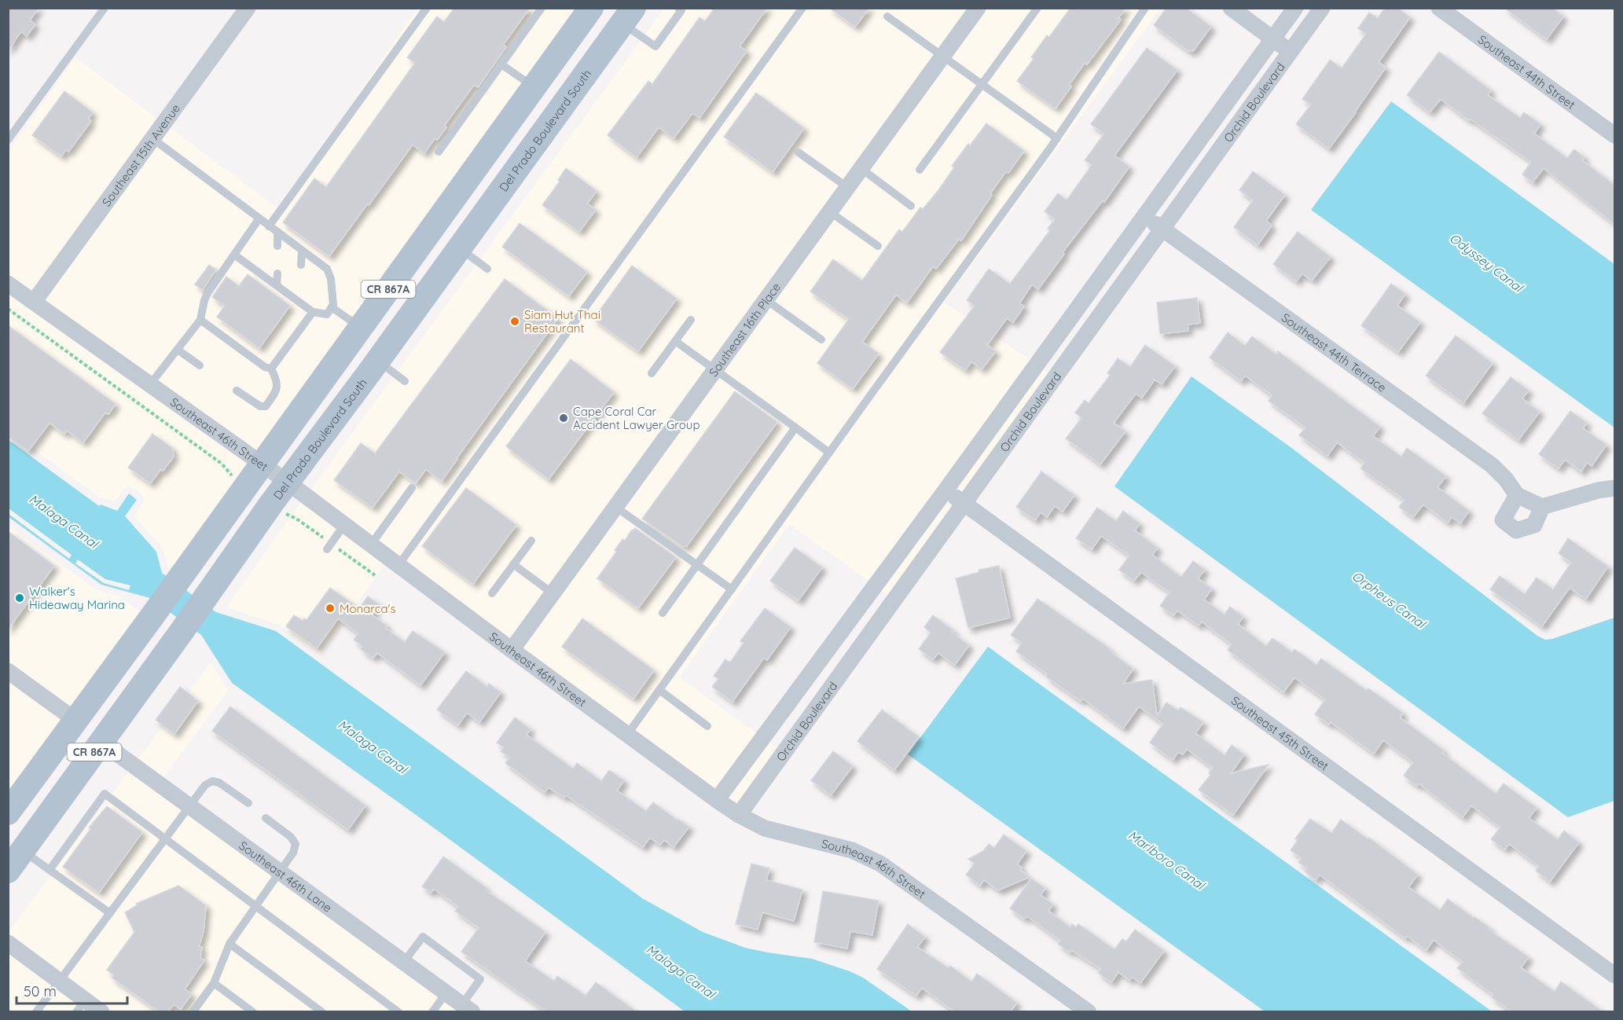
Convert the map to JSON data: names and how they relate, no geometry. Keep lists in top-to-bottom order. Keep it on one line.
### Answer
{"streets":{"main road":["Del Prado Boulevard South","CR 867A"],"street":["Southeast 44th Street","Orchid Boulevard","Southeast 15th Avenue","Southeast 16th Place","Southeast 44th Terrace","Southeast 46th Street","Southeast 45th Street","Southeast 46th Lane"]},"crossings":[["Orchid Boulevard","Southeast 44th Terrace"],["Orchid Boulevard","Southeast 46th Street"],["Orchid Boulevard","Southeast 45th Street"],["Del Prado Boulevard South","Southeast 46th Street"],["Del Prado Boulevard South","Southeast 46th Lane"],["Southeast 15th Avenue","Southeast 46th Street"],["CR 867A","Southeast 46th Street"],["Southeast 16th Place","Southeast 46th Street"]],"water":["Odyssey Canal","Malaga Canal","Orpheus Canal","Marlboro Canal"],"places":["Siam Hut Thai Restaurant","Cape Coral Car Accident Lawyer Group","Walker's Hideaway Marina","Monarca's"],"scale_bar":"50 m"}
